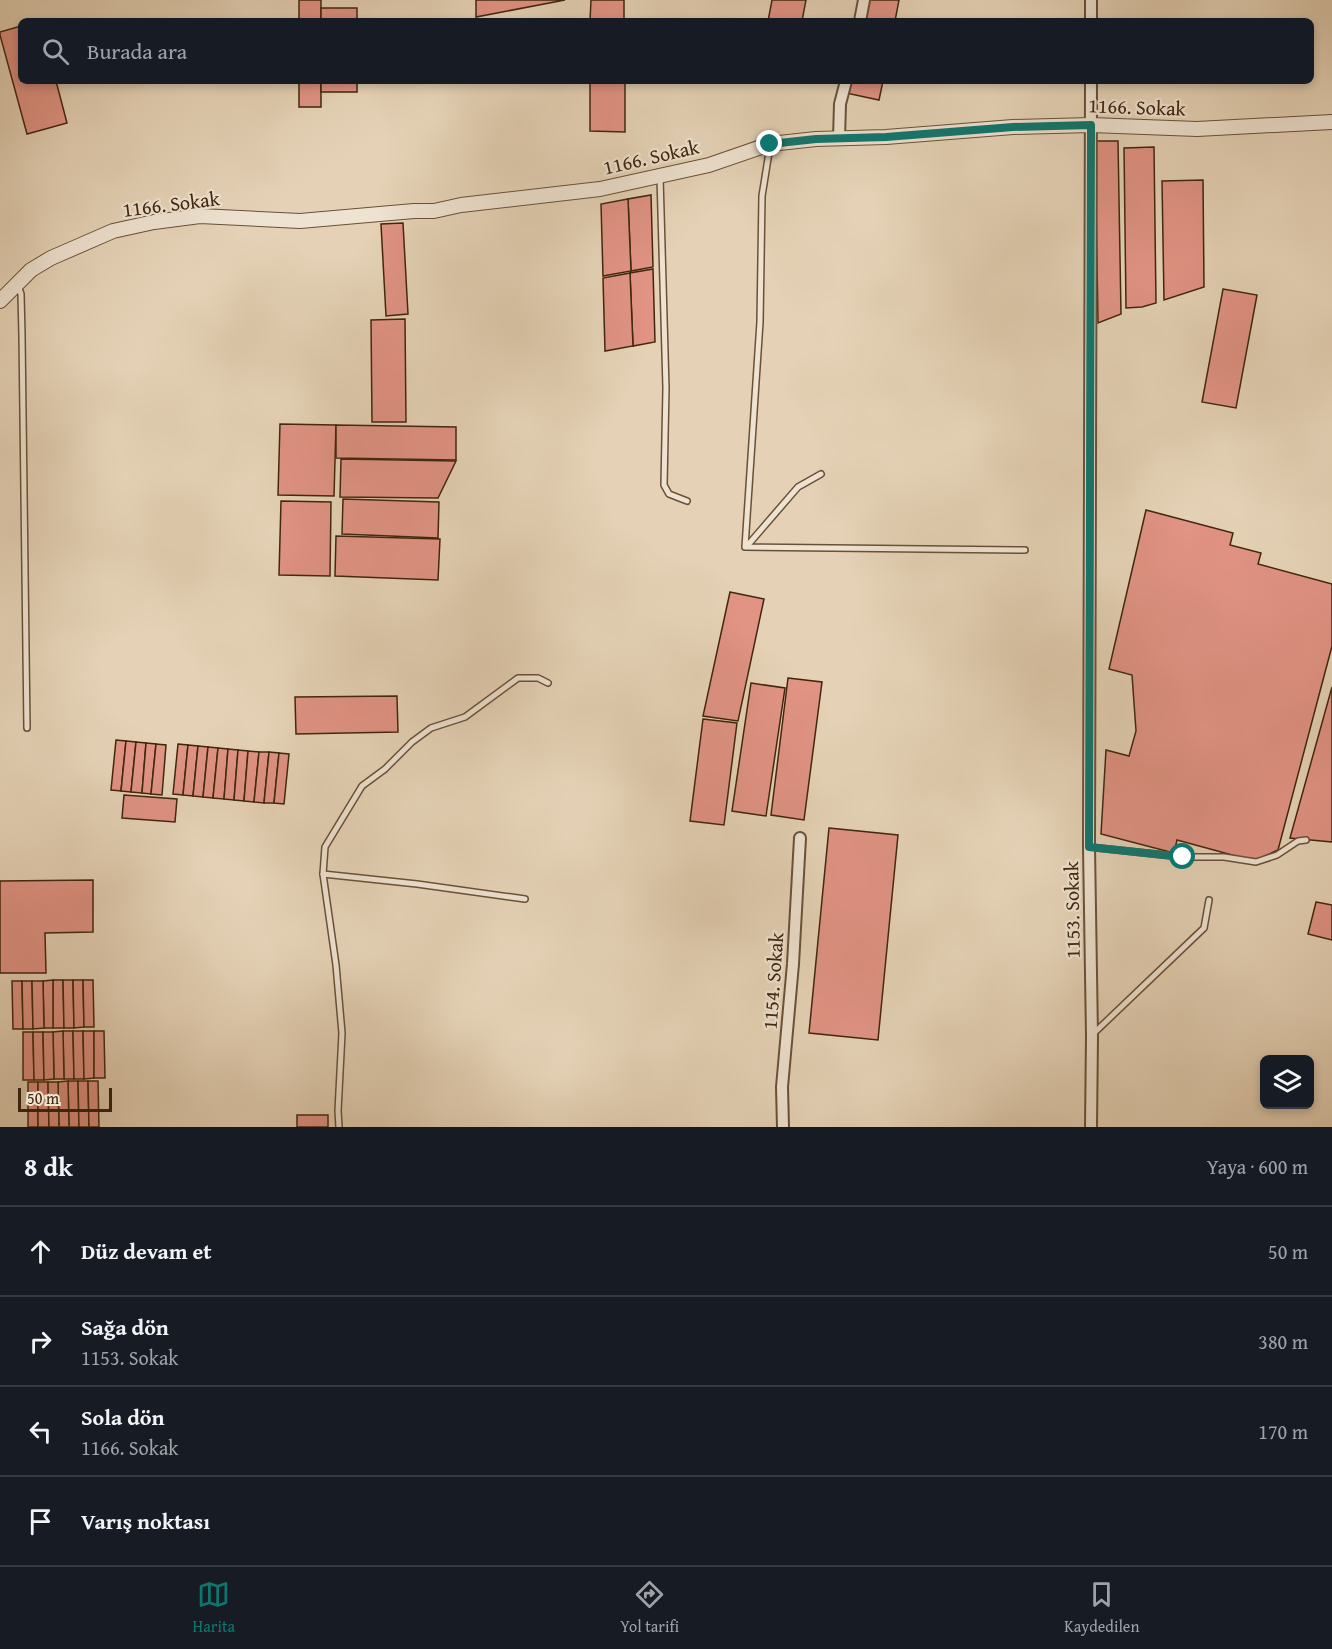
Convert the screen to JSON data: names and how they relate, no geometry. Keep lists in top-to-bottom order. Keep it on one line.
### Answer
{"streets":{"street":["1166. Sokak","1153. Sokak","1154. Sokak"]},"crossings":[["1166. Sokak","1153. Sokak"]],"scale_bar":"50 m","page":{"search":"Burada ara","scale":"50 m","heading":["8 dk","Yaya · 600 m"],"list":[["Düz devam et","50 m"],["Sağa dön","1153. Sokak","380 m"],["Sola dön","1166. Sokak","170 m"],"Varış noktası"],"nav":["Harita","Yol tarifi","Kaydedilen"]}}
